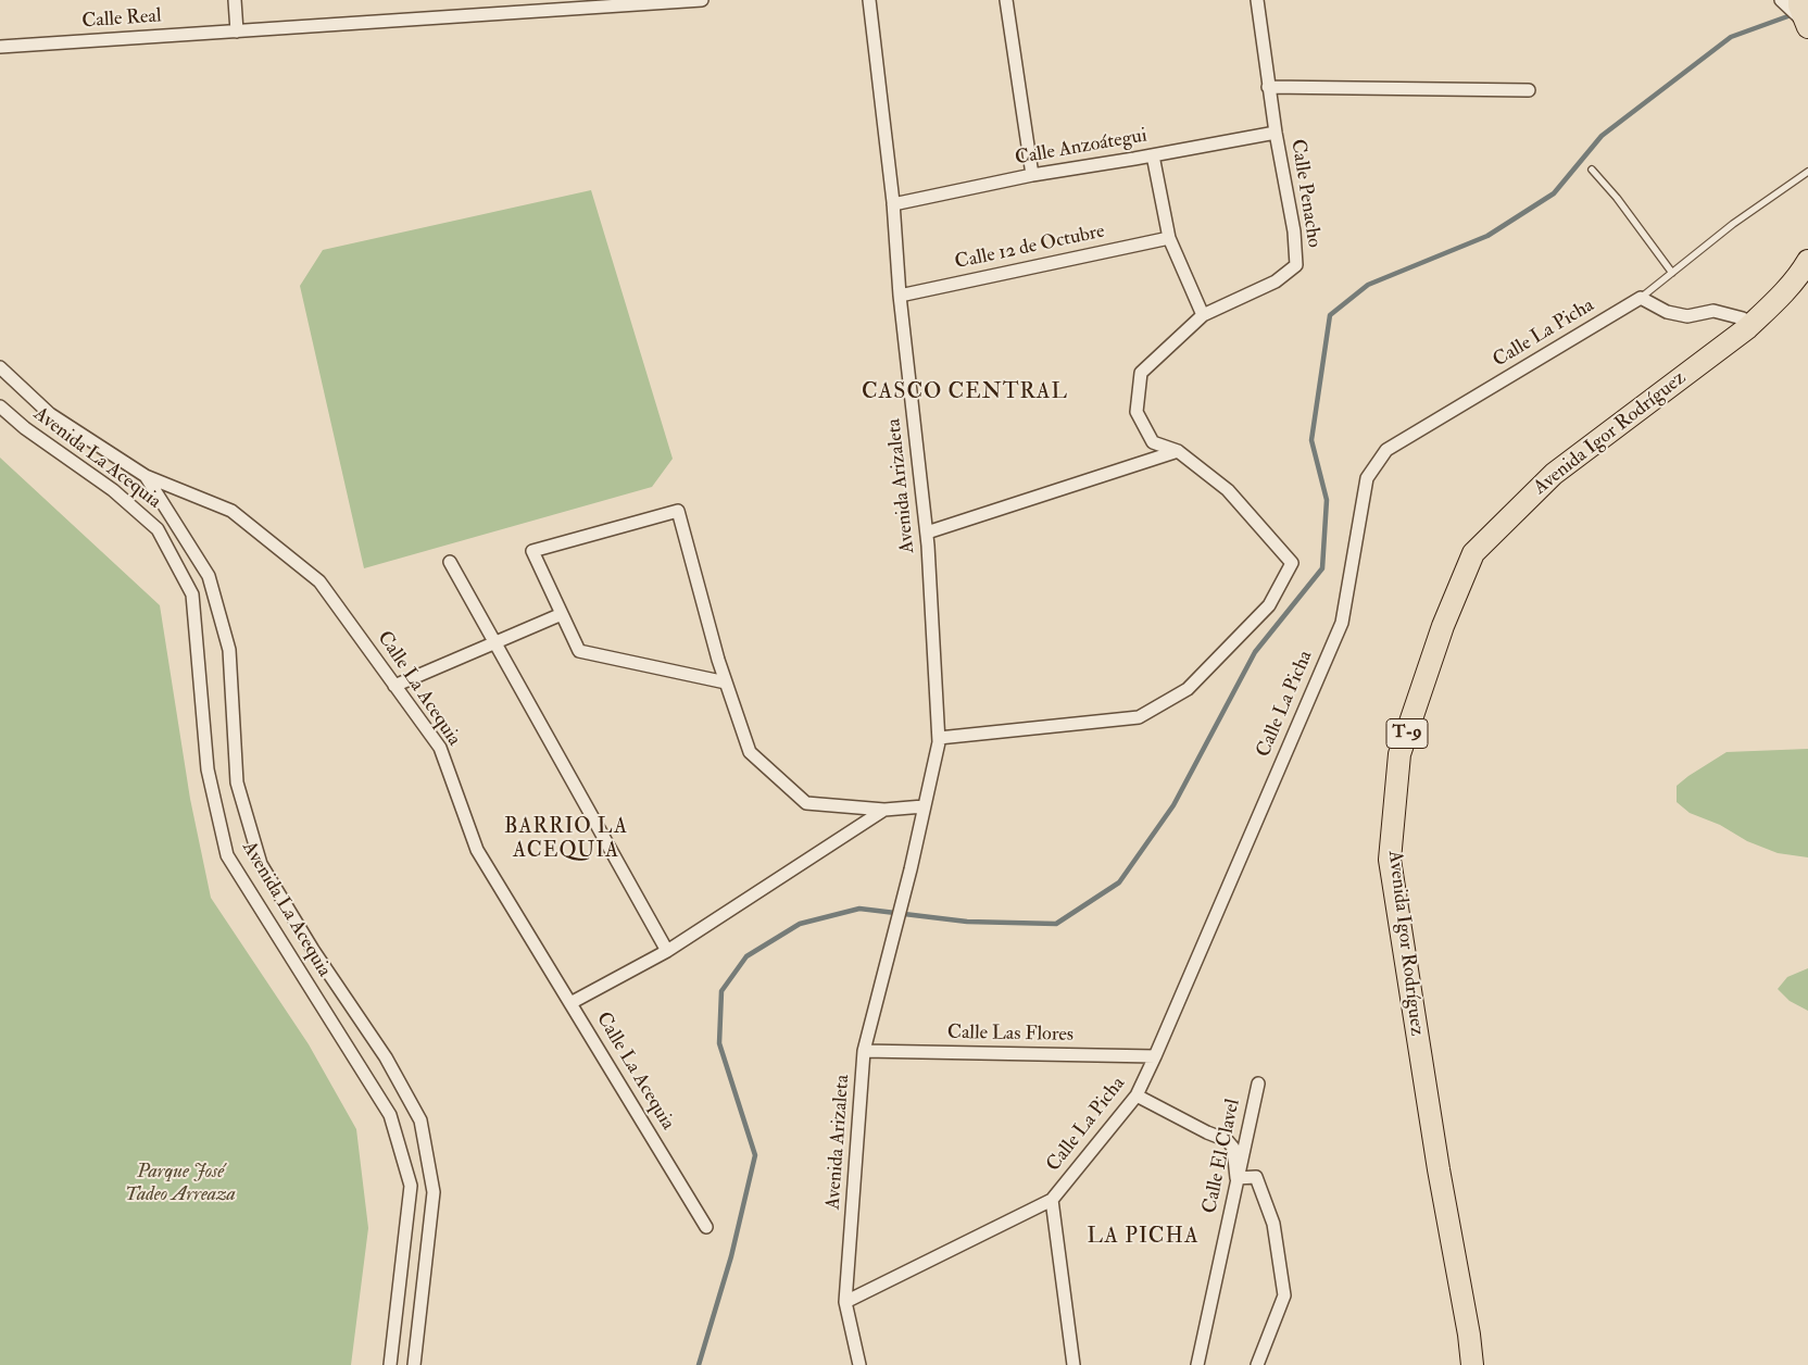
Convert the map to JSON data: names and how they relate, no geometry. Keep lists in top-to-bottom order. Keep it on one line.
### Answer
{"streets":{"highway":["Avenida Igor Rodríguez","T-9"],"street":["Calle Real","Calle Anzoátegui","Calle Penacho","Calle 12 de Octubre","Calle La Picha","Avenida La Acequia","Avenida Arizaleta","Calle La Acequia","Calle Las Flores","Calle El Clavel"]},"crossings":[["Calle Anzoátegui","Calle Penacho"],["Calle Anzoátegui","Avenida Arizaleta"],["Calle 12 de Octubre","Avenida Arizaleta"],["Calle La Picha","Avenida Arizaleta"],["Calle La Picha","Calle Las Flores"],["Avenida La Acequia","Calle La Acequia"],["Avenida Arizaleta","Calle Las Flores"]],"districts":["CASCO CENTRAL","BARRIO LA ACEQUIA","LA PICHA"],"parks":["Parque José Tadeo Arreaza"]}
